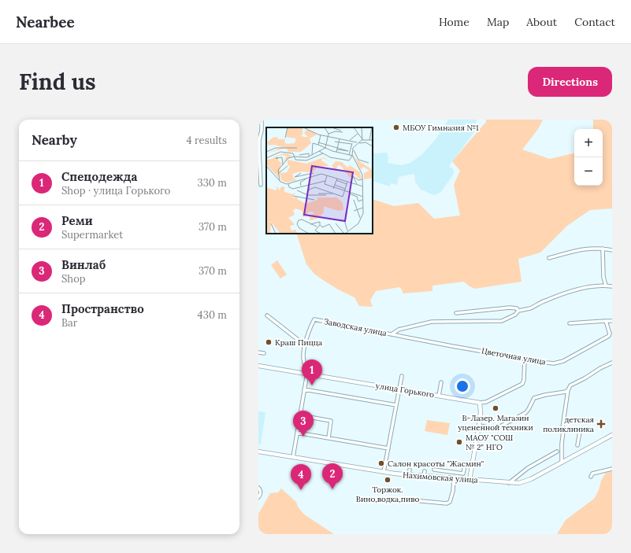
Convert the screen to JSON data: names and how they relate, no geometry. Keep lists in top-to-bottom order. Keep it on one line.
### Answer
{"streets":{"main road":["улица Горького","Нахимовская улица"],"street":["Заводская улица","Цветочная улица"]},"crossings":[["Заводская улица","Цветочная улица"],["Заводская улица","улица Горького"],["Заводская улица","Нахимовская улица"],["Цветочная улица","улица Горького"]],"places":{"other":["МБОУ Гимназия №1","Краш Пицца","В-Лазер. Магазин уцененной техники","МАОУ \"СОШ № 2\" НГО","Салон красоты \"Жасмин\"","Торжок. Вино,водка,пиво"],"health":["детская поликлиника"]},"page":{"header":"Nearbee","nav":["Home","Map","About","Contact"],"buttons":"Directions","title":"Find us","heading":["Nearby","4 results"],"map_buttons":["+","−"],"list":[{"mark":"1","name":"Спецодежда","note":"Shop · улица Горького","value":"330 m"},{"mark":"2","name":"Реми","note":"Supermarket","value":"370 m"},{"mark":"3","name":"Винлаб","note":"Shop","value":"370 m"},{"mark":"4","name":"Пространство","note":"Bar","value":"430 m"}],"pins":["1","3","2","4"]}}
